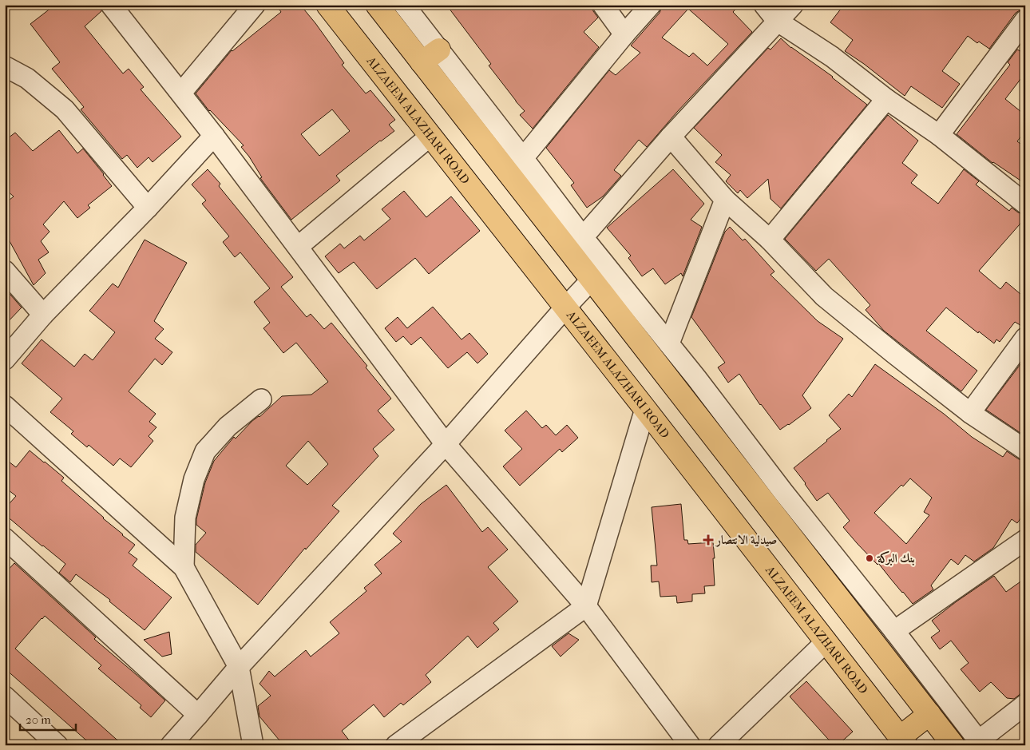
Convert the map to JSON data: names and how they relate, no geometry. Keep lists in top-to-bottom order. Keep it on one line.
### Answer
{"streets":{"main road":["ALZAEEM ALAZHARI ROAD"]},"places":{"health":["صيدلية الانتصار"],"other":["بنك البركة"]},"scale_bar":"20 m"}
